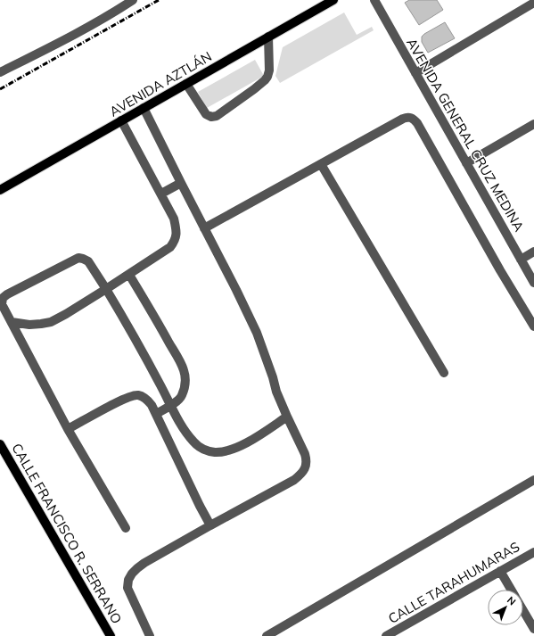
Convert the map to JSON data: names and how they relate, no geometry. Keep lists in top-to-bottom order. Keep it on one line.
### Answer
{"streets":{"main road":["AVENIDA AZTLÁN","CALLE FRANCISCO R. SERRANO"],"street":["AVENIDA GENERAL CRUZ MEDINA","CALLE TARAHUMARAS"]},"north":"top right"}
